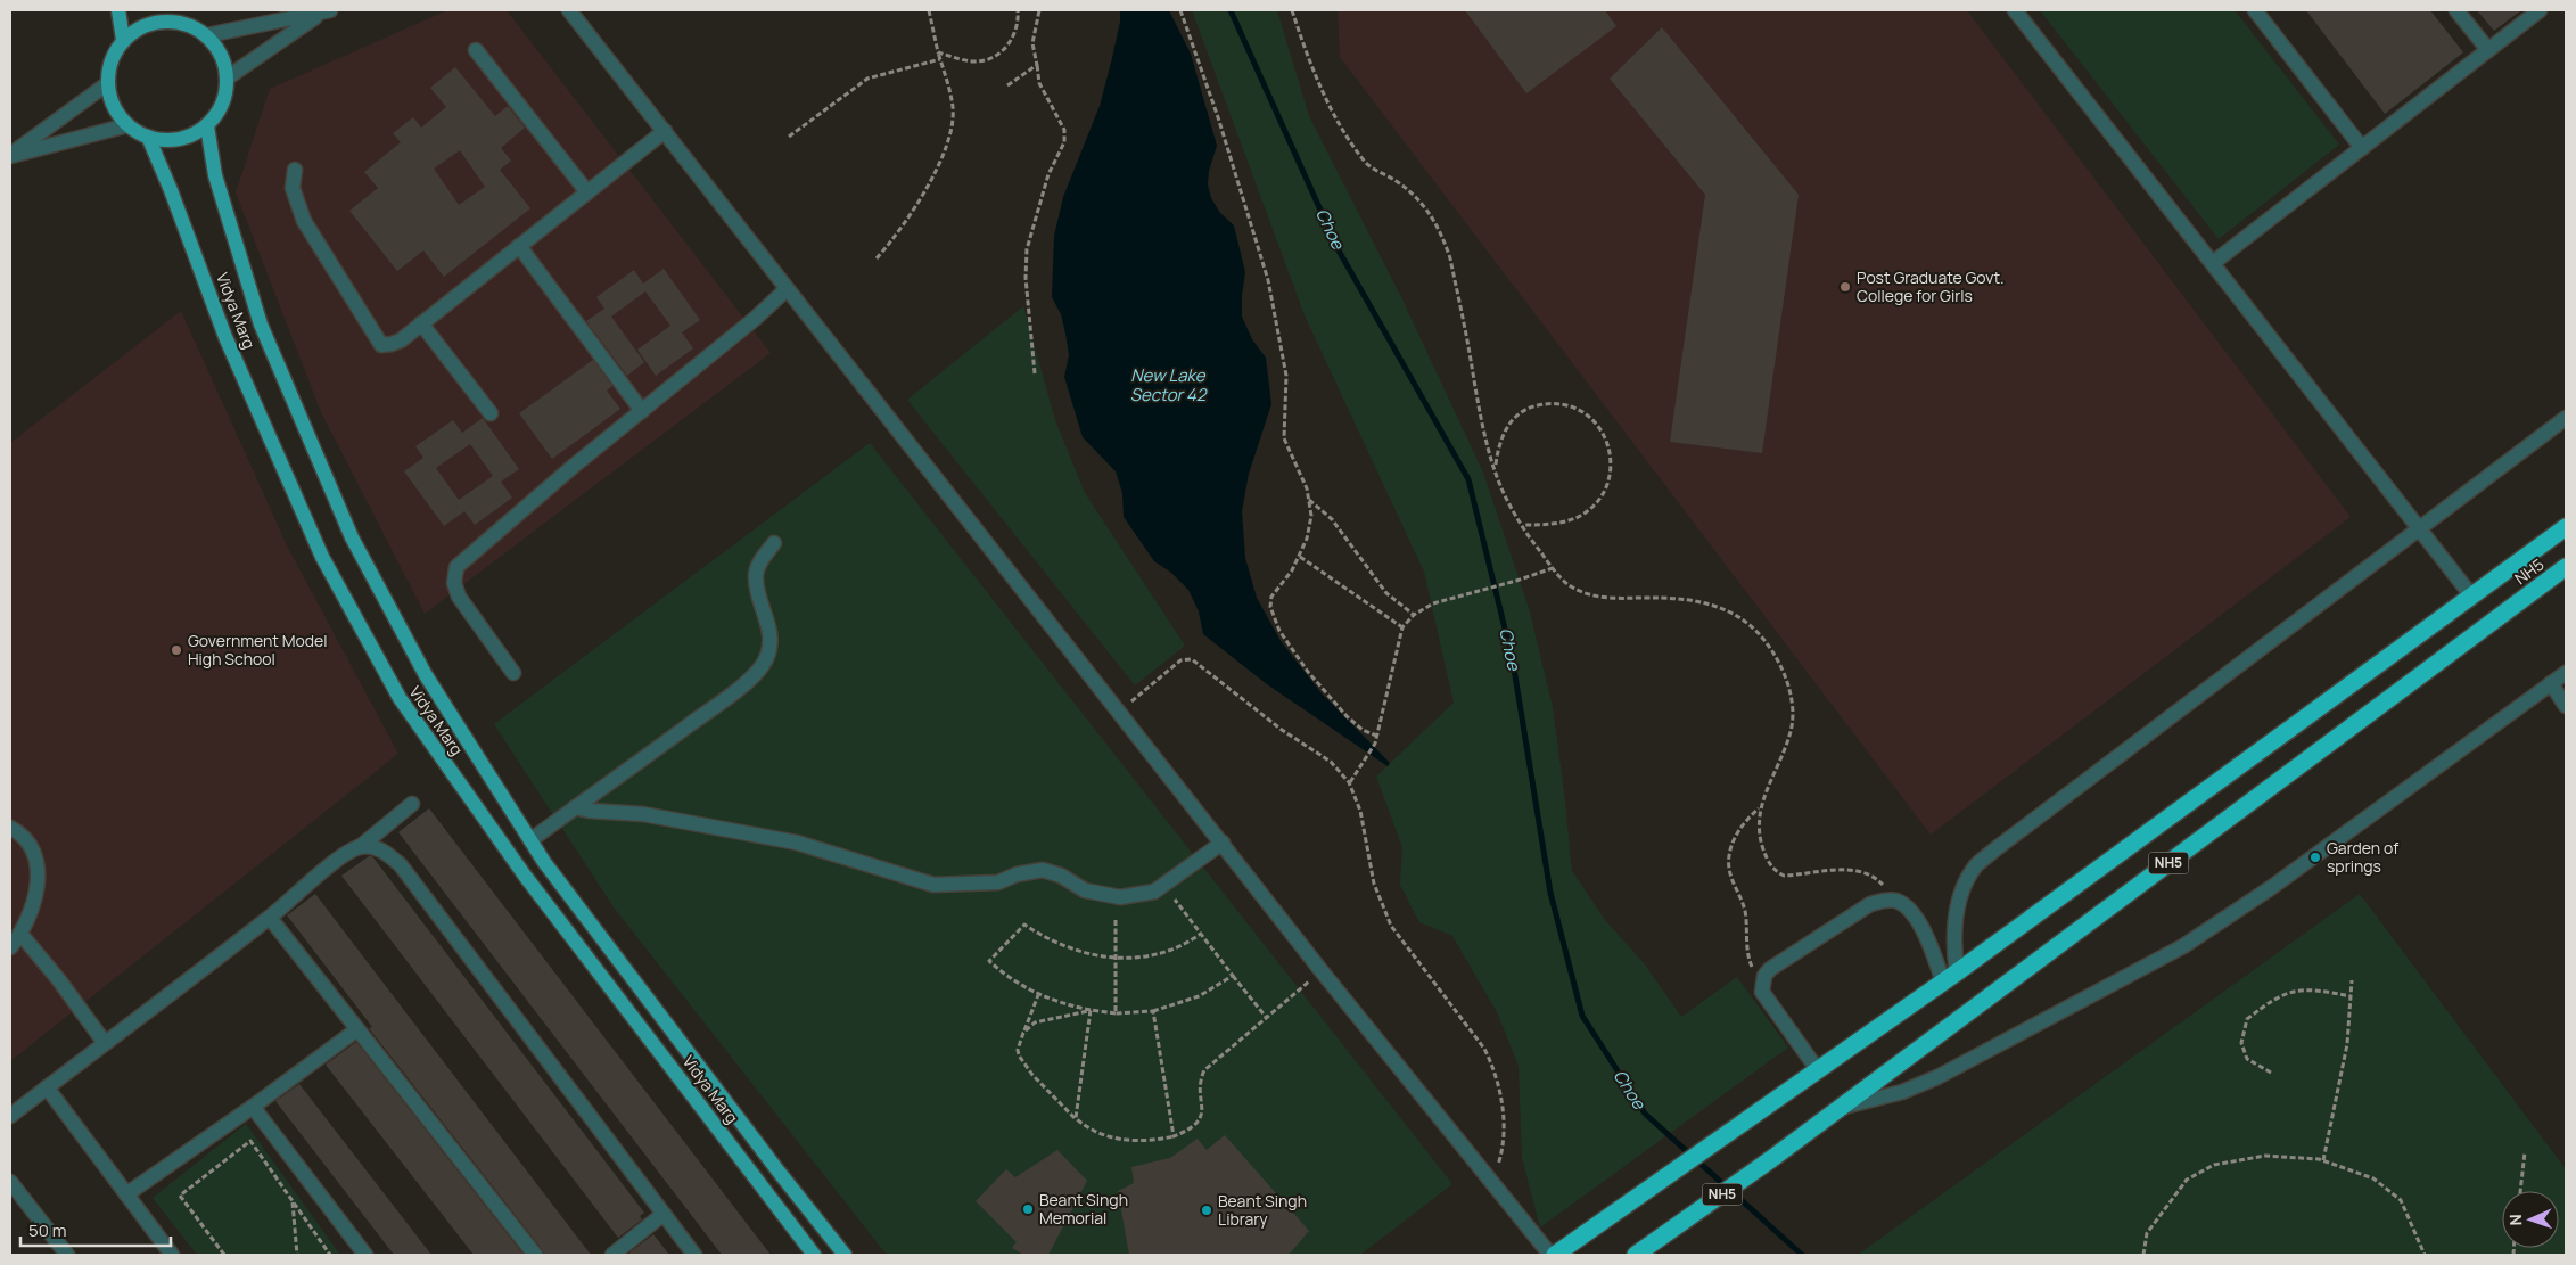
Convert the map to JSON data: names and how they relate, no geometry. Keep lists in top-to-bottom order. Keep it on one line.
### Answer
{"streets":{"highway":["NH5"],"main road":["Vidya Marg"]},"water":["Choe","New Lake Sector 42"],"places":["Post Graduate Govt. College for Girls","Government Model High School","Garden of springs","Beant Singh Memorial","Beant Singh Library"],"scale_bar":"50 m","north":"left"}
